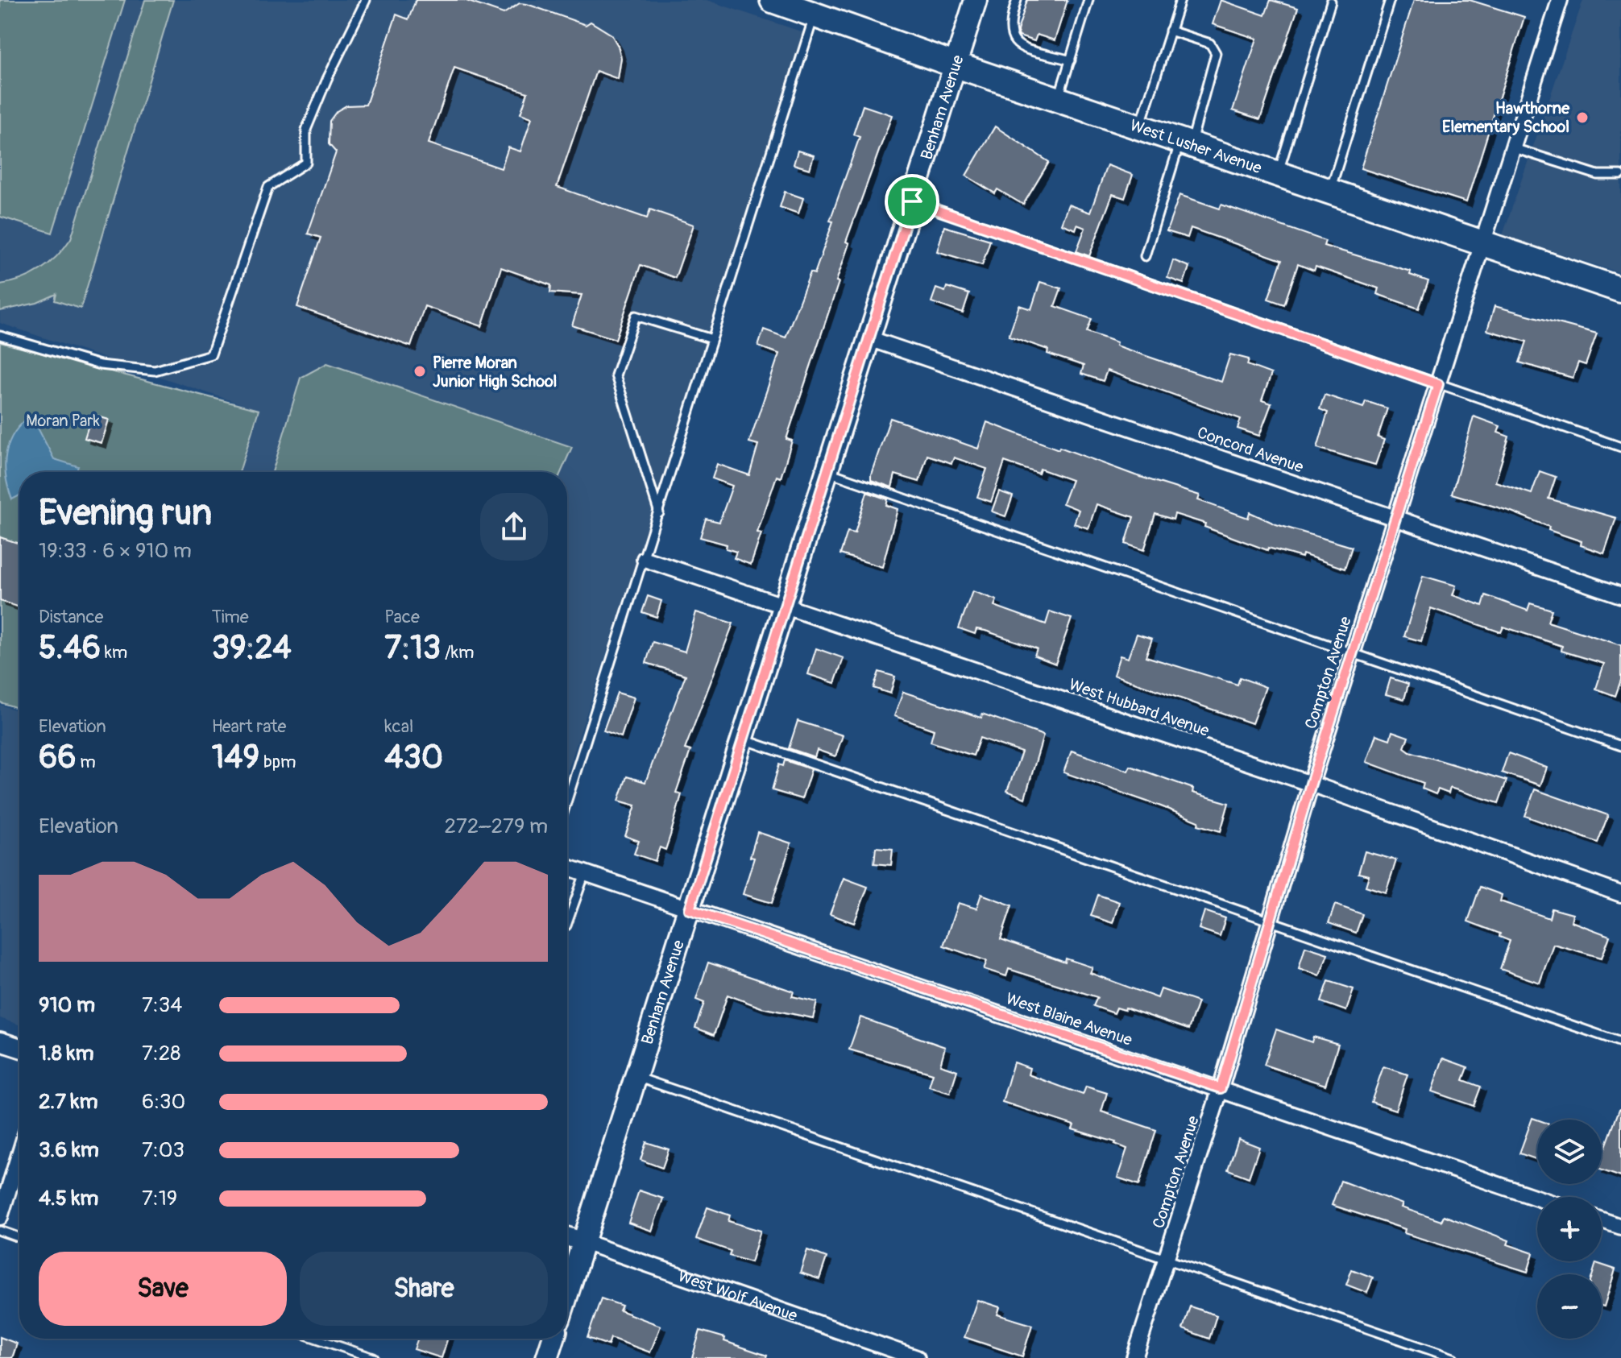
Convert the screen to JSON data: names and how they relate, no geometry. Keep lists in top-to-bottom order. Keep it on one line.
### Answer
{"streets":{"main road":["Benham Avenue","West Lusher Avenue"],"street":["Concord Avenue","Compton Avenue","West Hubbard Avenue","West Blaine Avenue","West Wolf Avenue"]},"crossings":[["Benham Avenue","West Lusher Avenue"],["Benham Avenue","Concord Avenue"],["Benham Avenue","West Hubbard Avenue"],["Benham Avenue","West Blaine Avenue"],["Benham Avenue","West Wolf Avenue"],["West Lusher Avenue","Compton Avenue"],["Concord Avenue","Compton Avenue"],["Compton Avenue","West Hubbard Avenue"],["Compton Avenue","West Blaine Avenue"]],"parks":["Moran Park"],"places":["Hawthorne Elementary School","Pierre Moran Junior High School"],"page":{"heading":["Evening run","19:33 · 6 × 910 m"],"stats":[["Distance","5.46 km"],["Time","39:24"],["Pace","7:13 /km"],["Elevation","66 m"],["Heart rate","149 bpm"],["kcal","430"]],"chart":["Elevation","272–279 m"],"list":[{"name":"910 m","note":"7:34"},{"name":"1.8 km","note":"7:28"},{"name":"2.7 km","note":"6:30"},{"name":"3.6 km","note":"7:03"},{"name":"4.5 km","note":"7:19"}],"map_buttons":["+","−"],"buttons":["Save","Share"]}}
